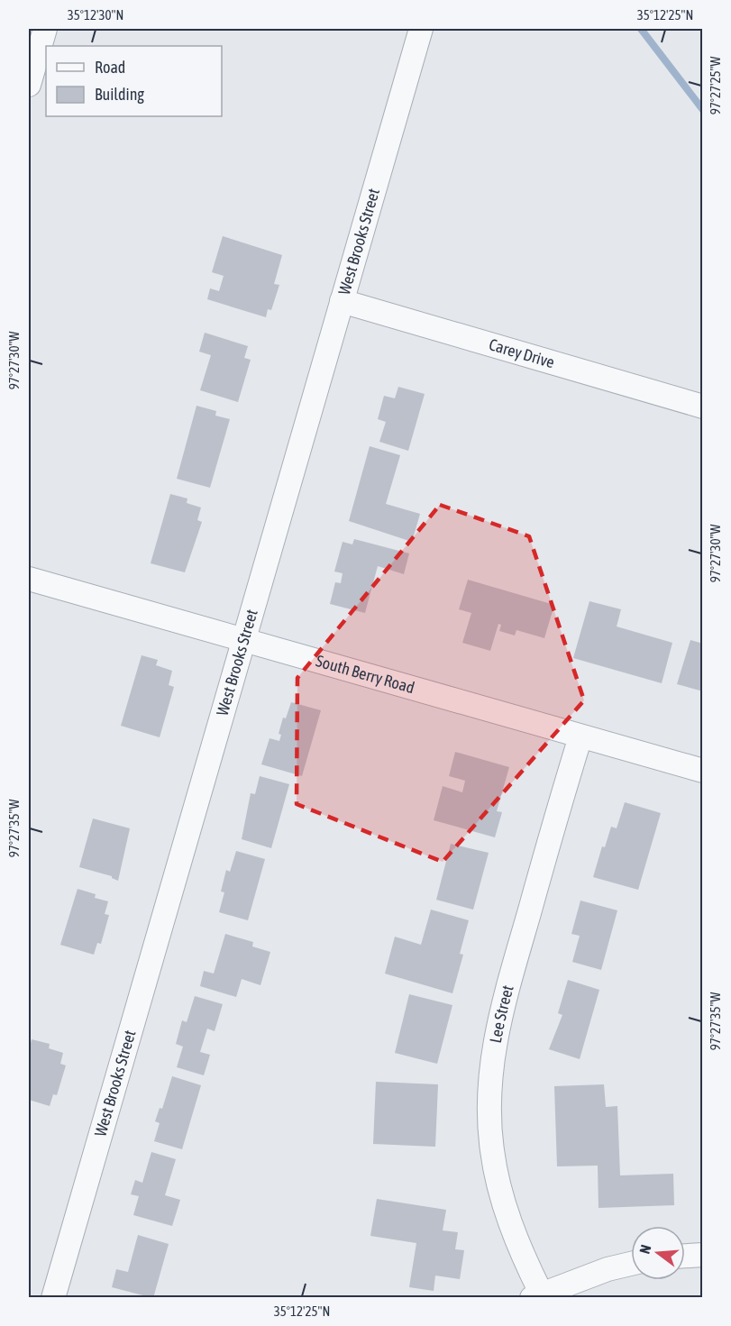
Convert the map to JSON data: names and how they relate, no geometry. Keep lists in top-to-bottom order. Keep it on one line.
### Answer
{"streets":{"street":["West Brooks Street","Carey Drive","South Berry Road","Lee Street"]},"crossings":[["West Brooks Street","Carey Drive"],["West Brooks Street","South Berry Road"],["South Berry Road","Lee Street"]],"legend":["Road","Building"],"north":"left","coordinates":["35°12'30\"N","35°12'25\"N","97°27'25\"W","97°27'30\"W","97°27'35\"W"]}
